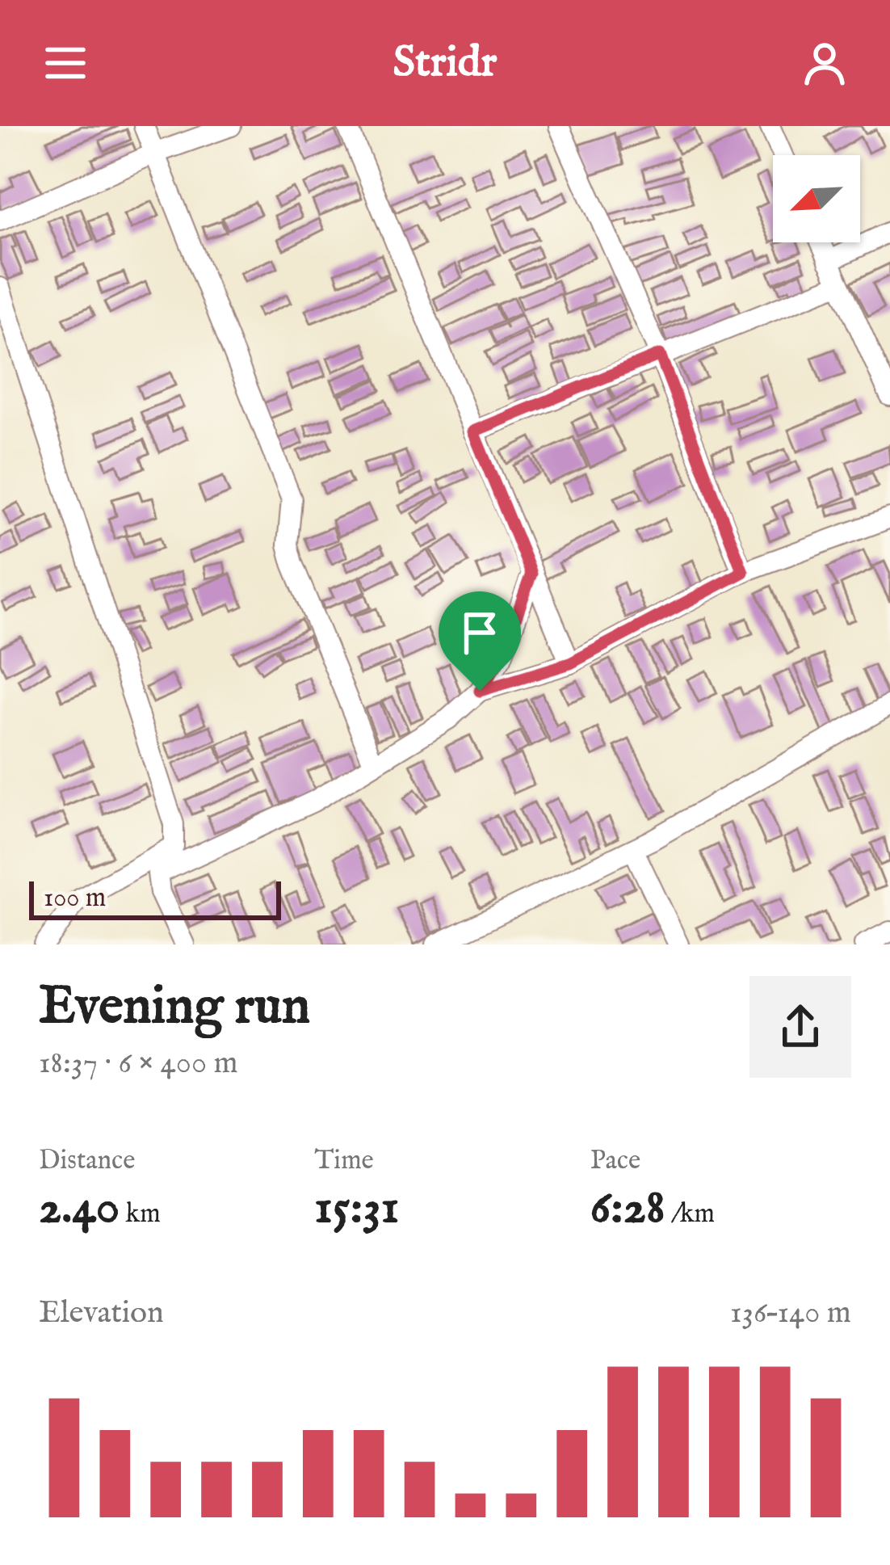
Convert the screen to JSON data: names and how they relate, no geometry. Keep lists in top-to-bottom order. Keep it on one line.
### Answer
{"scale_bar":"100 m","north":"bottom left","page":{"header":"Stridr","scale":"100 m","heading":["Evening run","18:37 · 6 × 400 m"],"stats":[["Distance","2.40 km"],["Time","15:31"],["Pace","6:28 /km"]],"chart":["Elevation","136–140 m"]}}
